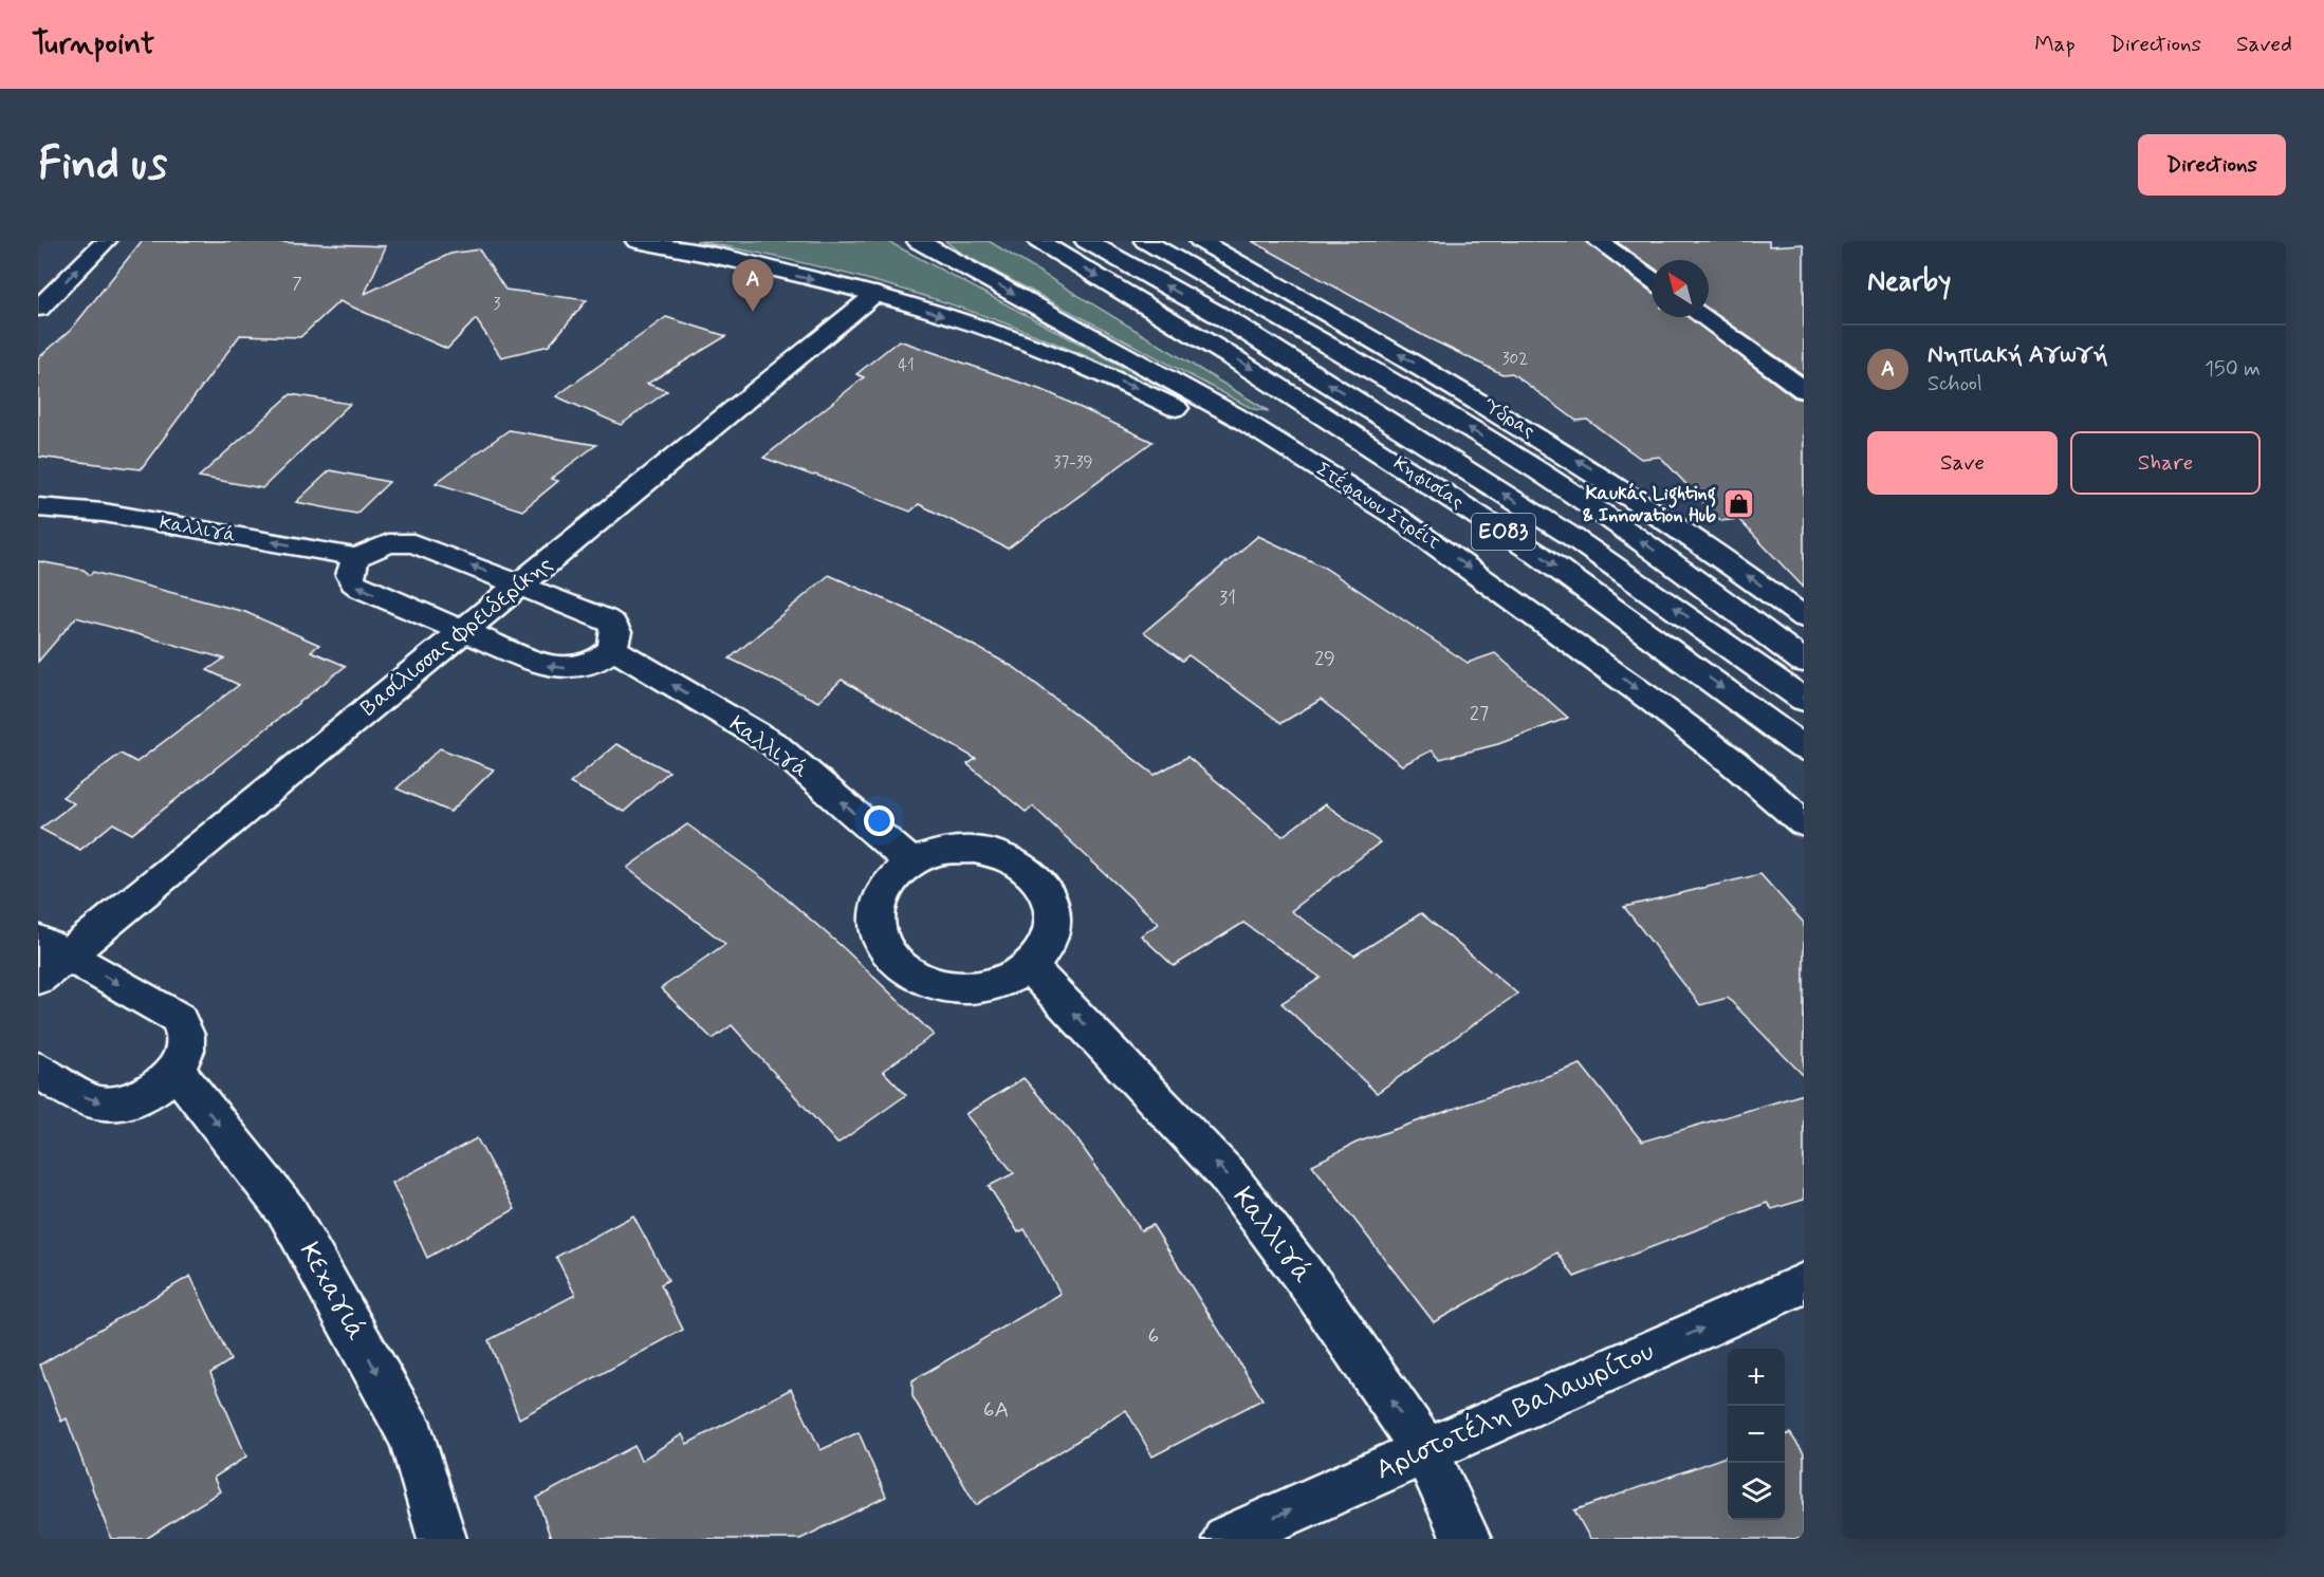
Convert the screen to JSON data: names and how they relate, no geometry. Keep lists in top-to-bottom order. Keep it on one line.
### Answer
{"streets":{"street":["Ύδρας","Κηφισίας","Στέφανου Στρέιτ","Καλλιγά","ΕΟ83","Βασίλισσας Φρειδερίκης","Κεχαγιά","Αριστοτέλη Βαλαωρίτου"]},"crossings":[["Καλλιγά","Αριστοτέλη Βαλαωρίτου"]],"one_way":["Καλλιγά","Κεχαγιά","Αριστοτέλη Βαλαωρίτου"],"places":{"shop":["Καυκάς Lighting & Innovation Hub"]},"house_numbers":["7","3","302","41","37-39","31","29","27","6","6A"],"north":"top left","page":{"header":"Turnpoint","nav":["Map","Directions","Saved"],"buttons":["Directions",["Save","Share"]],"title":"Find us","heading":"Nearby","pins":"A","list":[{"mark":"A","name":"Νηπιακή Αγωγή","note":"School","value":"150 m"}],"map_buttons":["+","−"]}}
